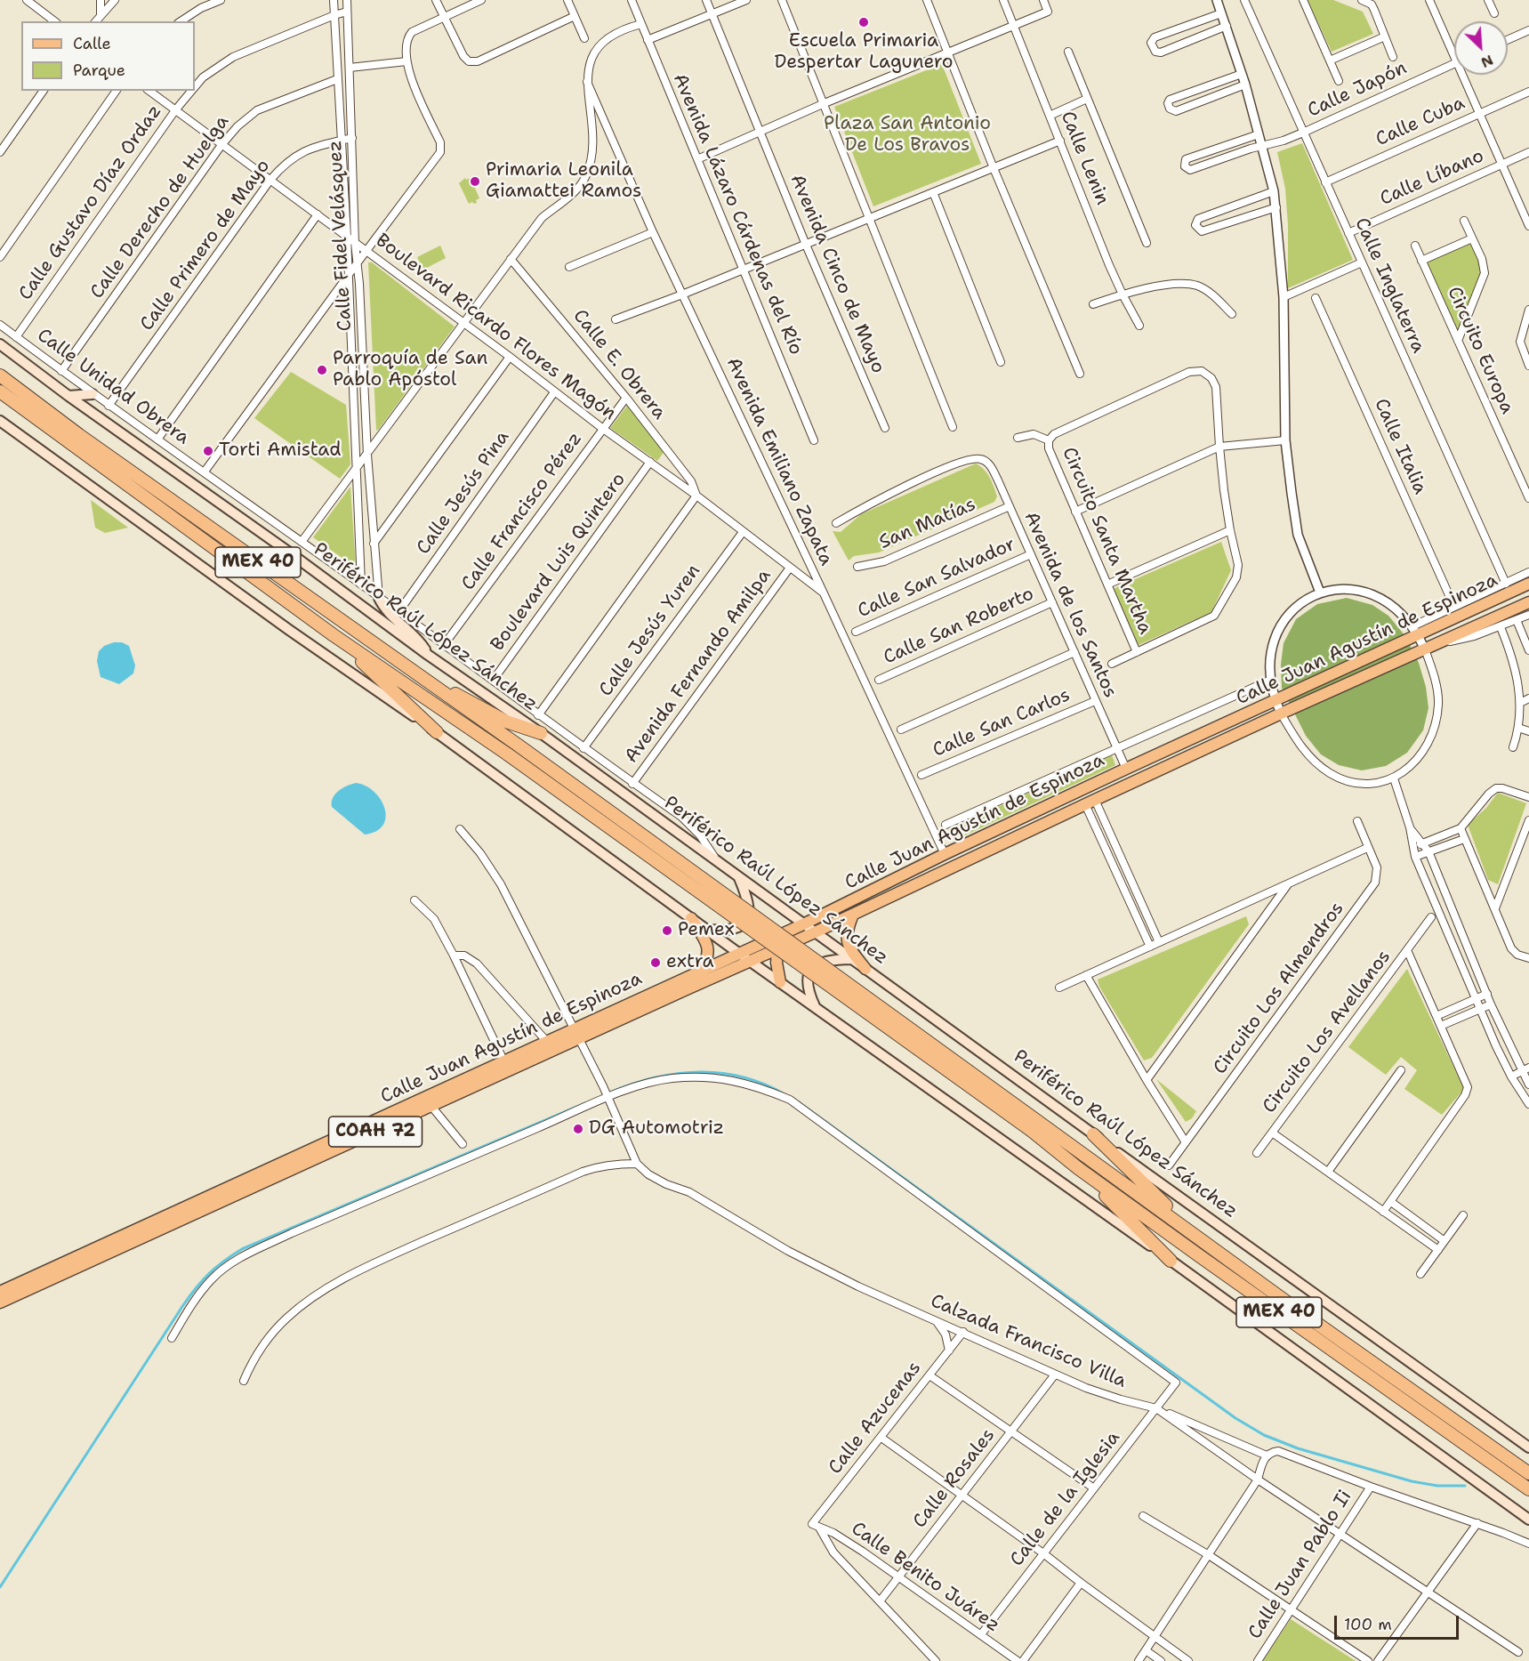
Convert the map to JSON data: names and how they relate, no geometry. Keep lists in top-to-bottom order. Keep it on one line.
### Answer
{"streets":{"highway":["MEX 40"],"main road":["Periférico Raúl López Sánchez","Calle Juan Agustín de Espinoza","COAH 72"],"street":["Calle Japón","Calle Cuba","Calle Lenin","Calle Líbano","Calle Gustavo Díaz Ordaz","Calle Derecho de Huelga","Avenida Lázaro Cárdenas del Río","Calle Fidel Velásquez","Calle Primero de Mayo","Avenida Cinco de Mayo","Calle Inglaterra","Boulevard Ricardo Flores Magón","Circuito Europa","Calle E. Obrera","Calle Unidad Obrera","Calle Italia","Avenida Emiliano Zapata","Calle Jesús Pina","Calle Francisco Pérez","San Matías","Circuito Santa Martha","Boulevard Luis Quintero","Calle San Salvador","Avenida de los Santos","Calle San Roberto","Calle Jesús Yuren","Avenida Fernando Amilpa","Calle San Carlos","Circuito Los Almendros","Circuito Los Avellanos","Calzada Francisco Villa","Calle Azucenas","Calle Rosales","Calle de la Iglesia","Calle Juan Pablo Ii","Calle Benito Juárez"]},"crossings":[["Calle Japón","Calle Inglaterra"],["Calle Cuba","Calle Inglaterra"],["Calle Líbano","Calle Inglaterra"],["Calle Gustavo Díaz Ordaz","Calle Fidel Velásquez"],["Calle Gustavo Díaz Ordaz","Boulevard Ricardo Flores Magón"],["Calle Gustavo Díaz Ordaz","Calle Unidad Obrera"],["Calle Derecho de Huelga","Calle Fidel Velásquez"],["Calle Derecho de Huelga","Boulevard Ricardo Flores Magón"],["Calle Derecho de Huelga","Calle Unidad Obrera"],["Calle Fidel Velásquez","Calle Primero de Mayo"],["Calle Fidel Velásquez","Boulevard Ricardo Flores Magón"],["Calle Fidel Velásquez","Calle Unidad Obrera"],["Calle Primero de Mayo","Boulevard Ricardo Flores Magón"],["Calle Primero de Mayo","Calle Unidad Obrera"],["Boulevard Ricardo Flores Magón","Calle E. Obrera"],["Boulevard Ricardo Flores Magón","Avenida Emiliano Zapata"],["Boulevard Ricardo Flores Magón","Calle Jesús Pina"],["Boulevard Ricardo Flores Magón","Calle Francisco Pérez"],["Boulevard Ricardo Flores Magón","Boulevard Luis Quintero"],["Boulevard Ricardo Flores Magón","Calle Jesús Yuren"],["Boulevard Ricardo Flores Magón","Avenida Fernando Amilpa"],["Calle E. Obrera","Calle Francisco Pérez"],["Calle Unidad Obrera","Calle Jesús Pina"],["Calle Unidad Obrera","Calle Francisco Pérez"],["Calle Unidad Obrera","Boulevard Luis Quintero"],["Calle Unidad Obrera","Periférico Raúl López Sánchez"],["Calle Unidad Obrera","Calle Jesús Yuren"],["Calle Unidad Obrera","Avenida Fernando Amilpa"],["Avenida Emiliano Zapata","Calle Juan Agustín de Espinoza"],["San Matías","Avenida de los Santos"],["Calle San Salvador","Avenida de los Santos"],["Avenida de los Santos","Calle San Roberto"],["Avenida de los Santos","Calle Juan Agustín de Espinoza"],["Avenida de los Santos","Calle San Carlos"],["Periférico Raúl López Sánchez","Calle Juan Agustín de Espinoza"],["Calle Juan Agustín de Espinoza","Calzada Francisco Villa"],["Calzada Francisco Villa","Calle Azucenas"],["Calzada Francisco Villa","Calle Rosales"],["Calzada Francisco Villa","Calle de la Iglesia"],["Calzada Francisco Villa","Calle Juan Pablo Ii"],["Calle Azucenas","Calle Benito Juárez"],["Calle Rosales","Calle Benito Juárez"],["Calle de la Iglesia","Calle Benito Juárez"]],"parks":["Plaza San Antonio De Los Bravos"],"places":["Escuela Primaria Despertar Lagunero","Primaria Leonila Giamattei Ramos","Parroquía de San Pablo Apóstol","Torti Amistad","Pemex","extra","DG Automotriz"],"legend":["Calle","Parque"],"scale_bar":"100 m","north":"bottom right"}
